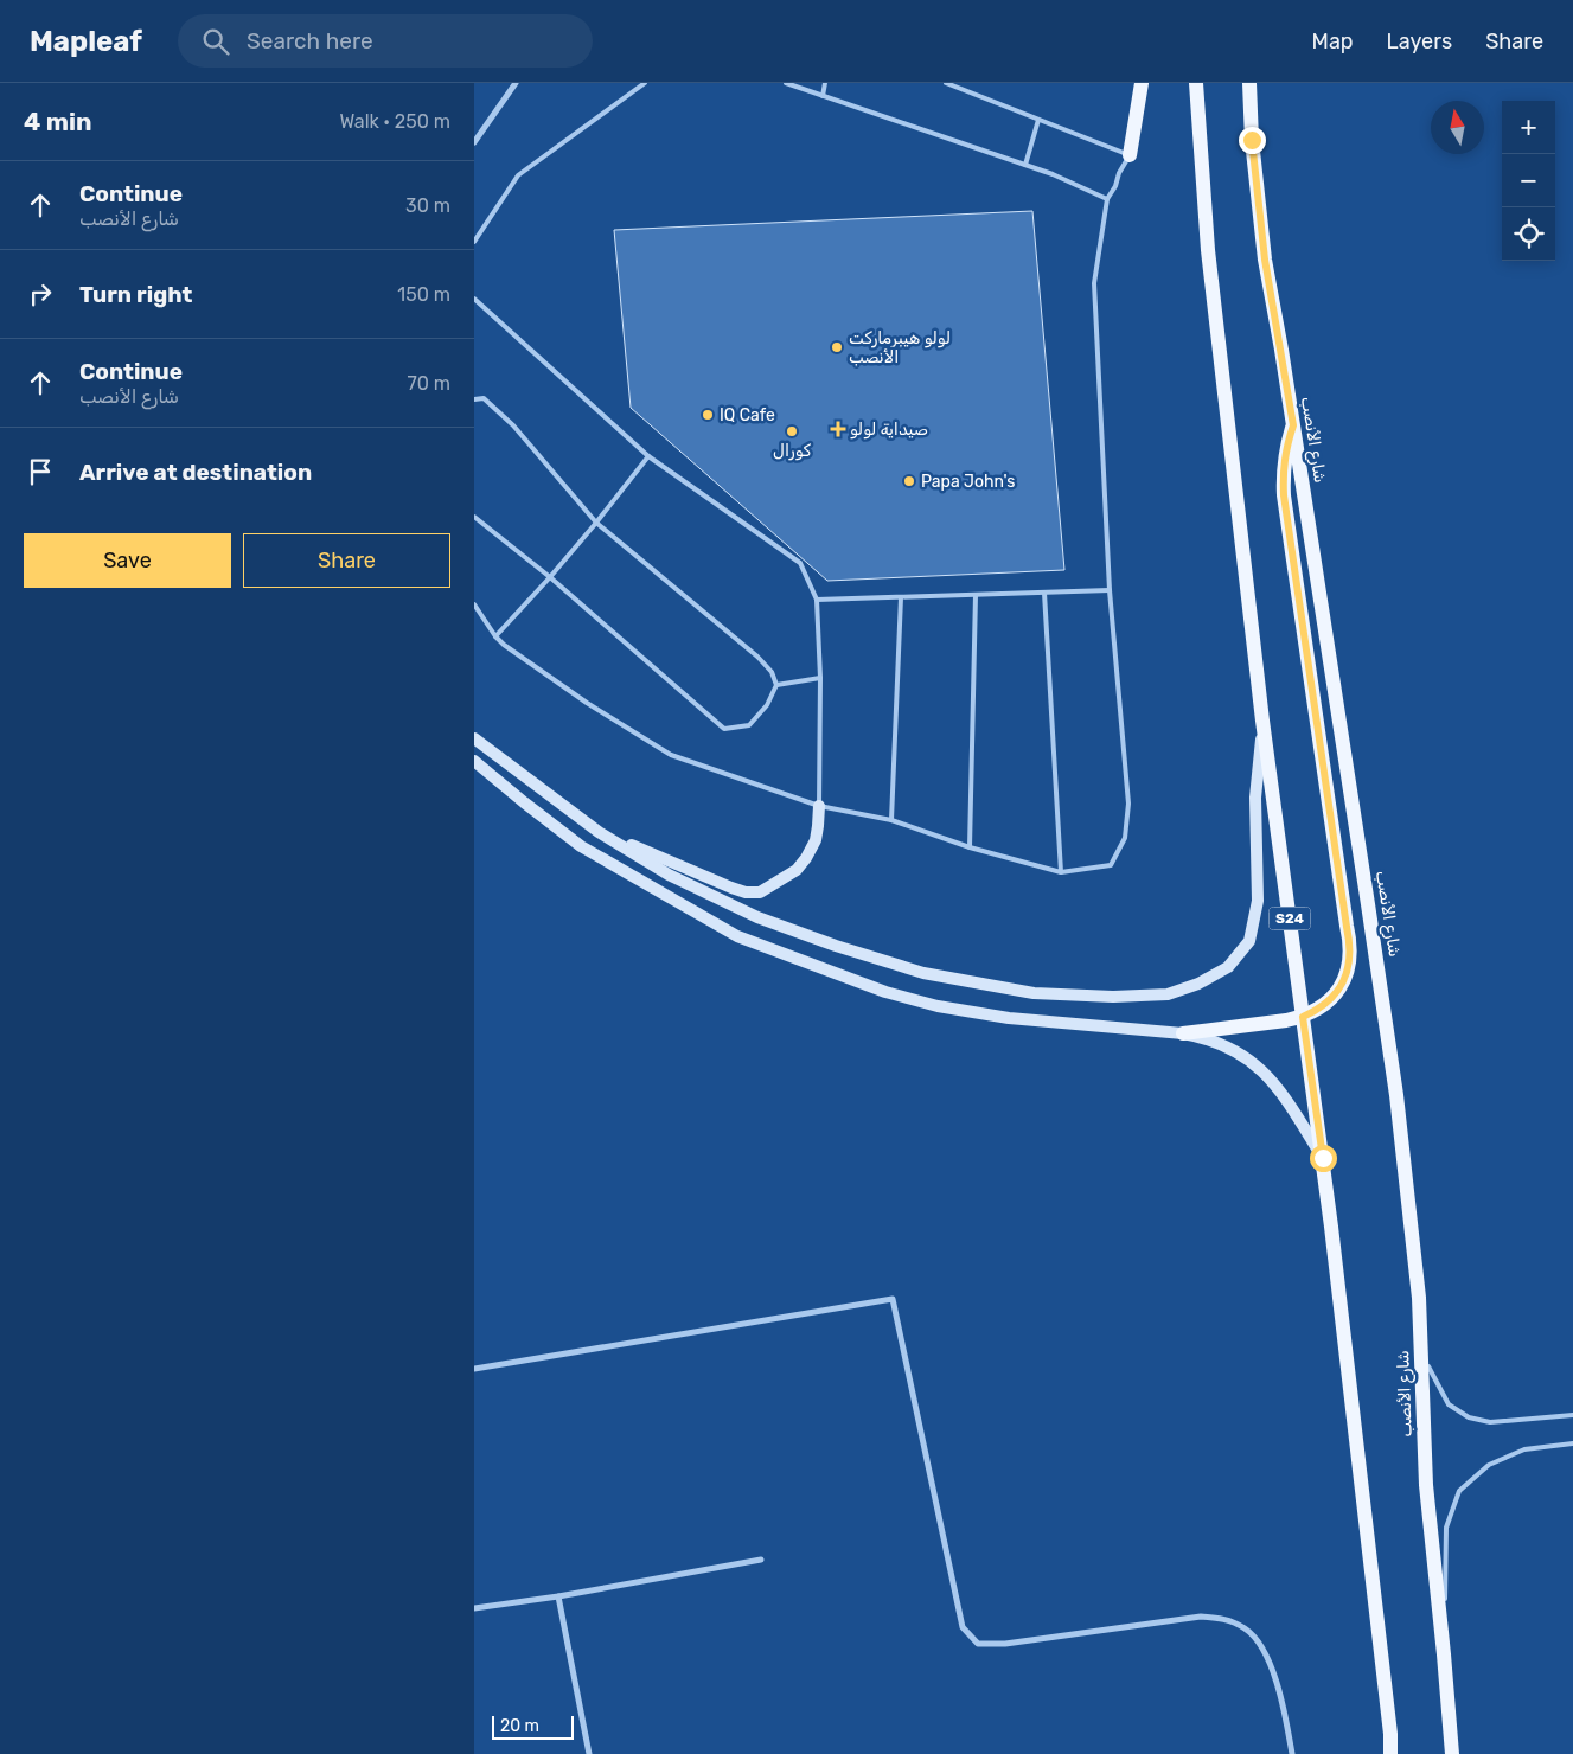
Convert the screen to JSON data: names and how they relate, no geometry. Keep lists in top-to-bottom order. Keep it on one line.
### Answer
{"streets":{"main road":["شارع الأنصب","S24"]},"places":{"other":["لولو ه‍يبرماركت الأنصب","IQ Cafe","كورال","Papa John's"],"health":["صيداية لولو"]},"scale_bar":"20 m","north":"top","page":{"header":"Mapleaf","search":"Search here","nav":["Map","Layers","Share"],"heading":["4 min","Walk · 250 m"],"map_buttons":["+","−"],"list":[["Continue","شارع الأنصب","30 m"],["Turn right","150 m"],["Continue","شارع الأنصب","70 m"],"Arrive at destination"],"buttons":["Save","Share"],"scale":"20 m"}}
